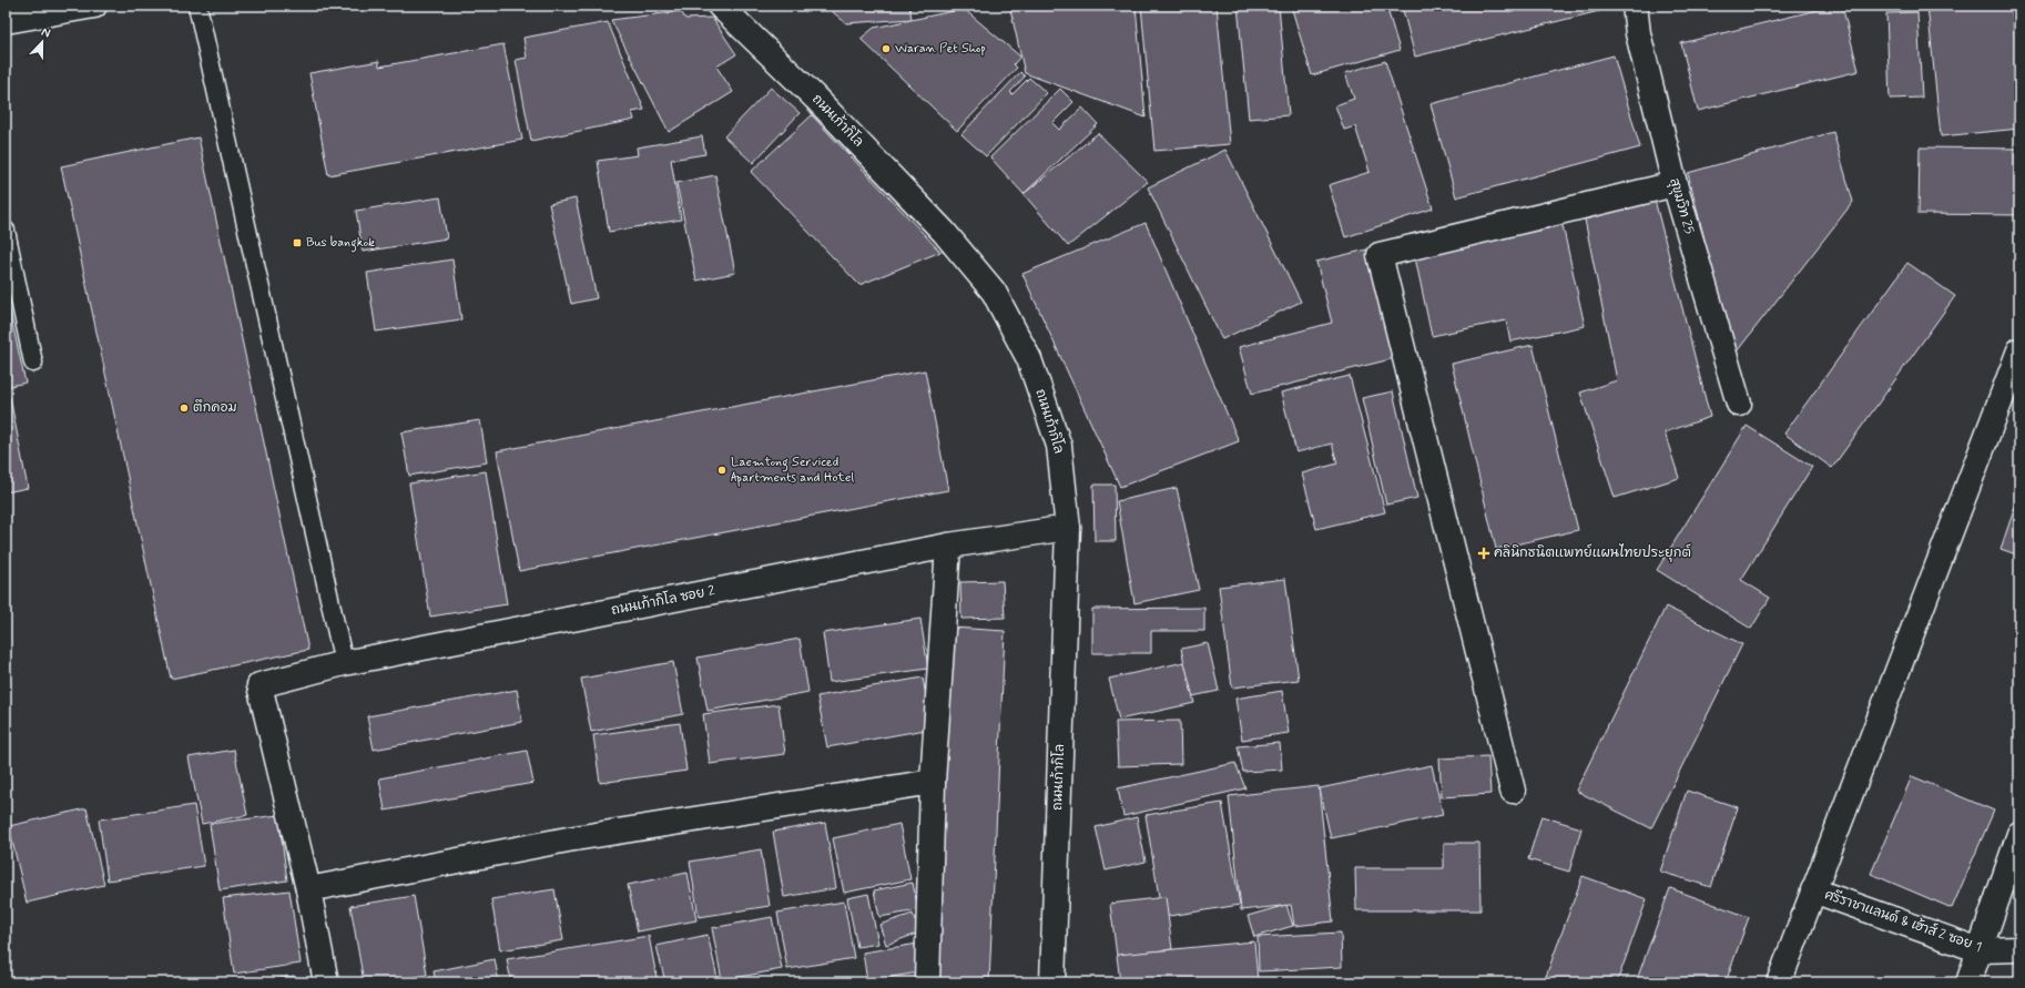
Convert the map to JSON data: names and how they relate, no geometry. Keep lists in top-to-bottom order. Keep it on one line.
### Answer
{"streets":{"main road":["ถนนเก้ากิโล","สุขุมวิท 25","ถนนเก้ากิโล ซอย 2","ศรีราชาแลนด์ & เฮ้าส์ 2 ซอย 1"]},"crossings":[["ถนนเก้ากิโล","ถนนเก้ากิโล ซอย 2"]],"places":{"other":["Waran Pet Shop","ตึกคอม","Laemtong Serviced Apartments and Hotel"],"transit":["Bus bangkok"],"health":["คลินิกธนิตแพทย์แผนไทยประยุกต์"]},"north":"top"}
